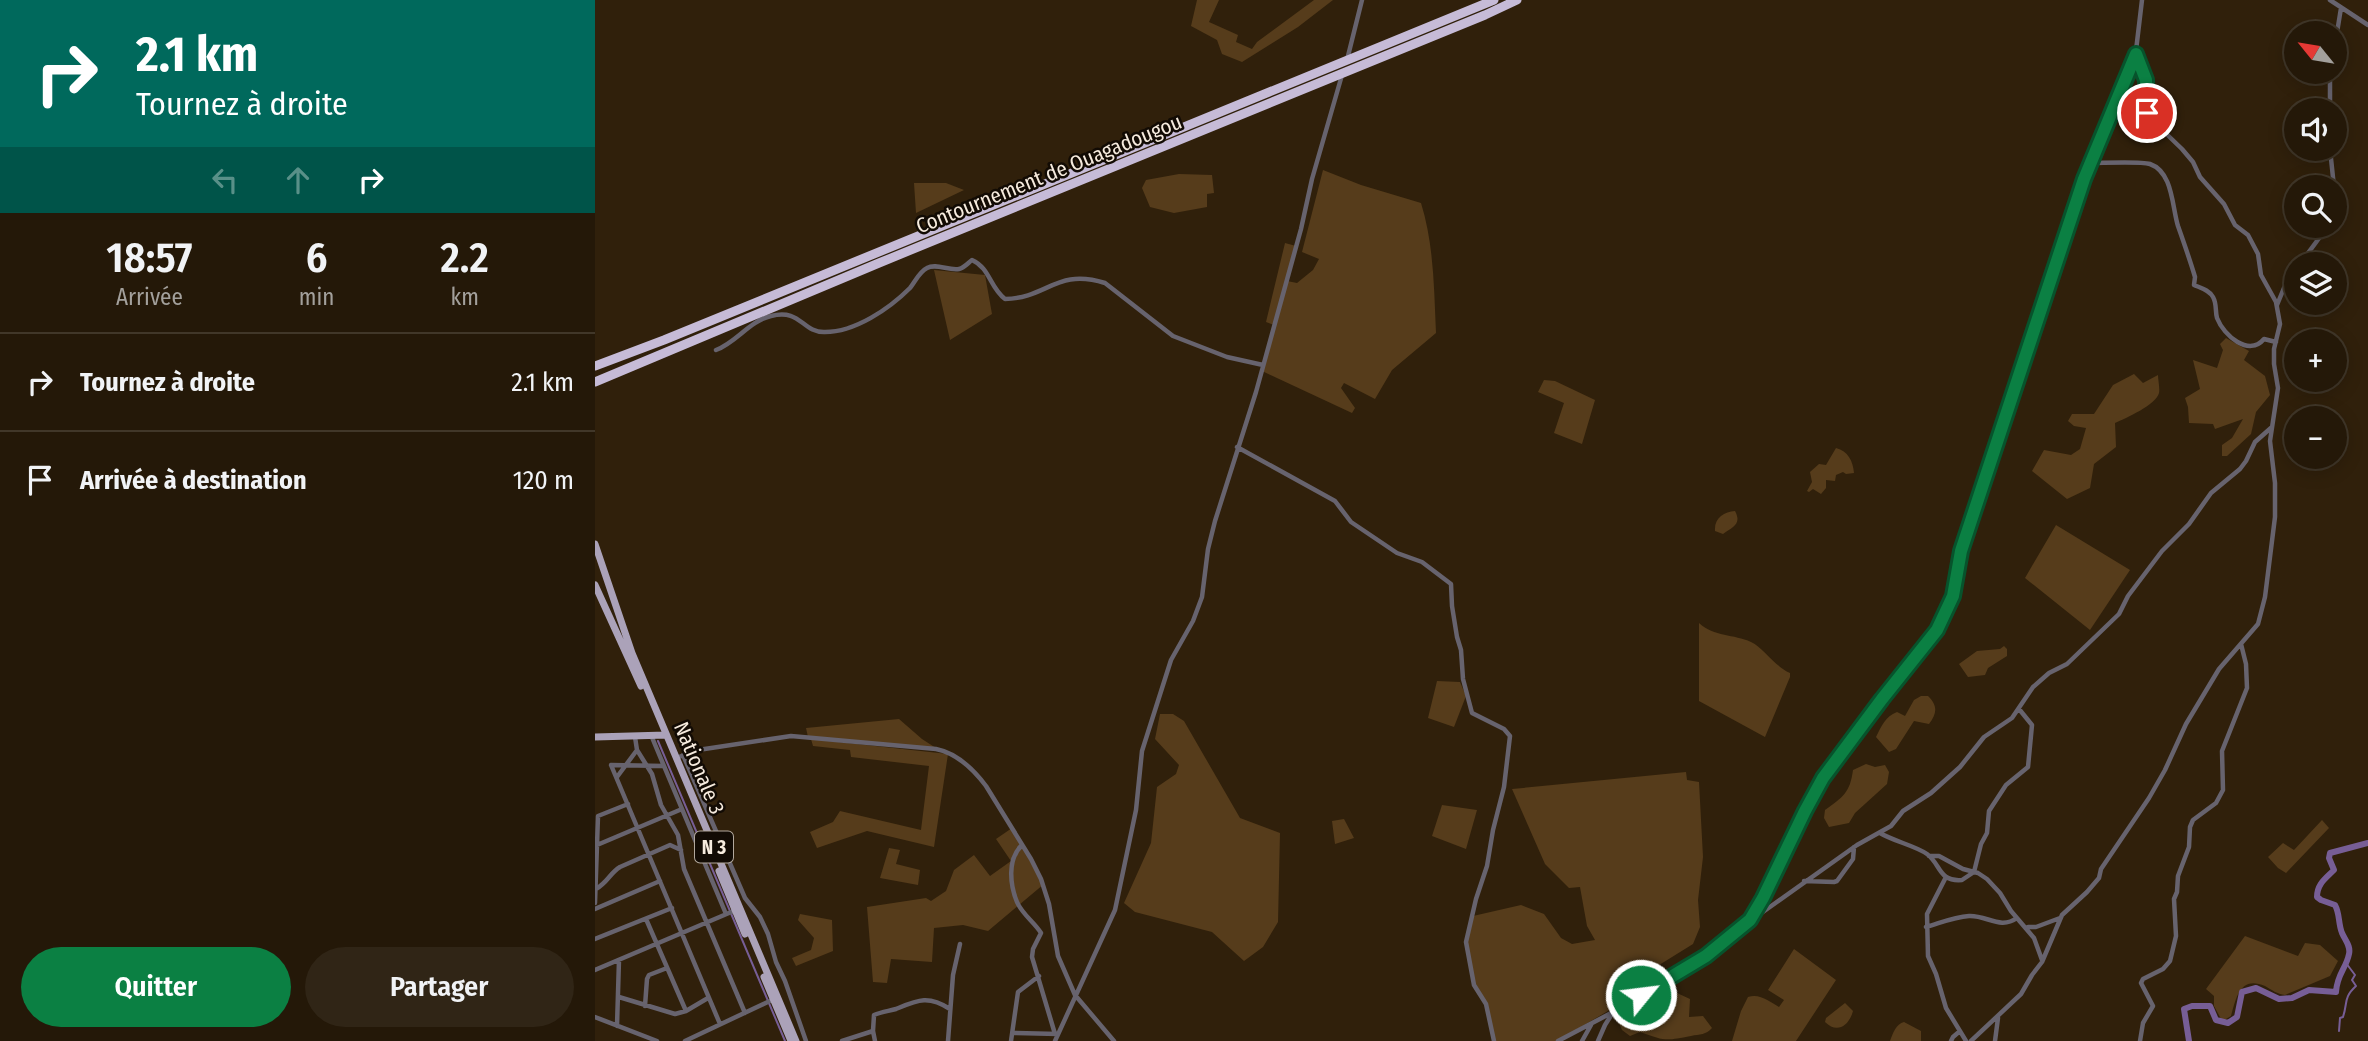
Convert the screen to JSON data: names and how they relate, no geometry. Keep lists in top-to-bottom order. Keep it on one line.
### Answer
{"streets":{"highway":["Contournement de Ouagadougou"],"main road":["Nationale 3","N 3"]},"north":"top left","page":{"turn":["2.1 km","Tournez à droite"],"map_buttons":["+","−"],"eta":["18:57","Arrivée","6","min","2.2","km"],"list":[{"name":"Tournez à droite","value":"2.1 km"},{"name":"Arrivée à destination","value":"120 m"}],"buttons":["Quitter","Partager"]}}
